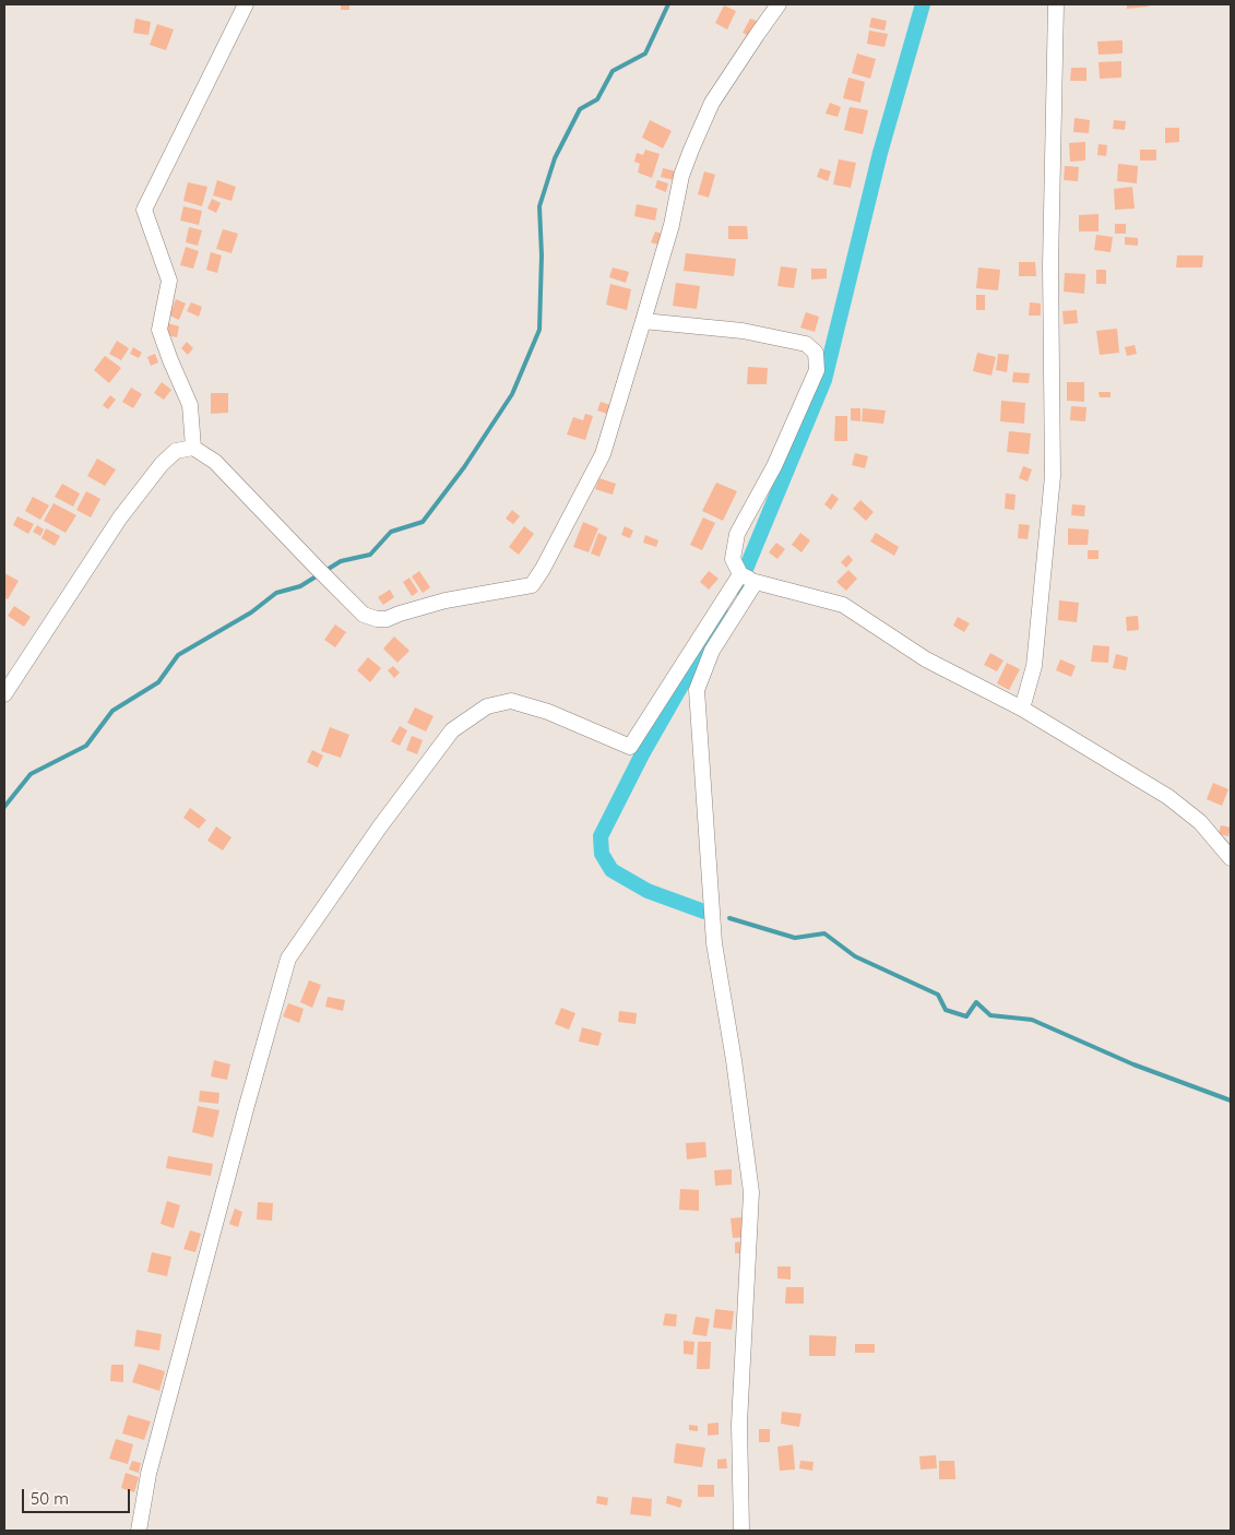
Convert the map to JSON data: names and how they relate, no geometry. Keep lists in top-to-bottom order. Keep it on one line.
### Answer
{"scale_bar":"50 m"}
